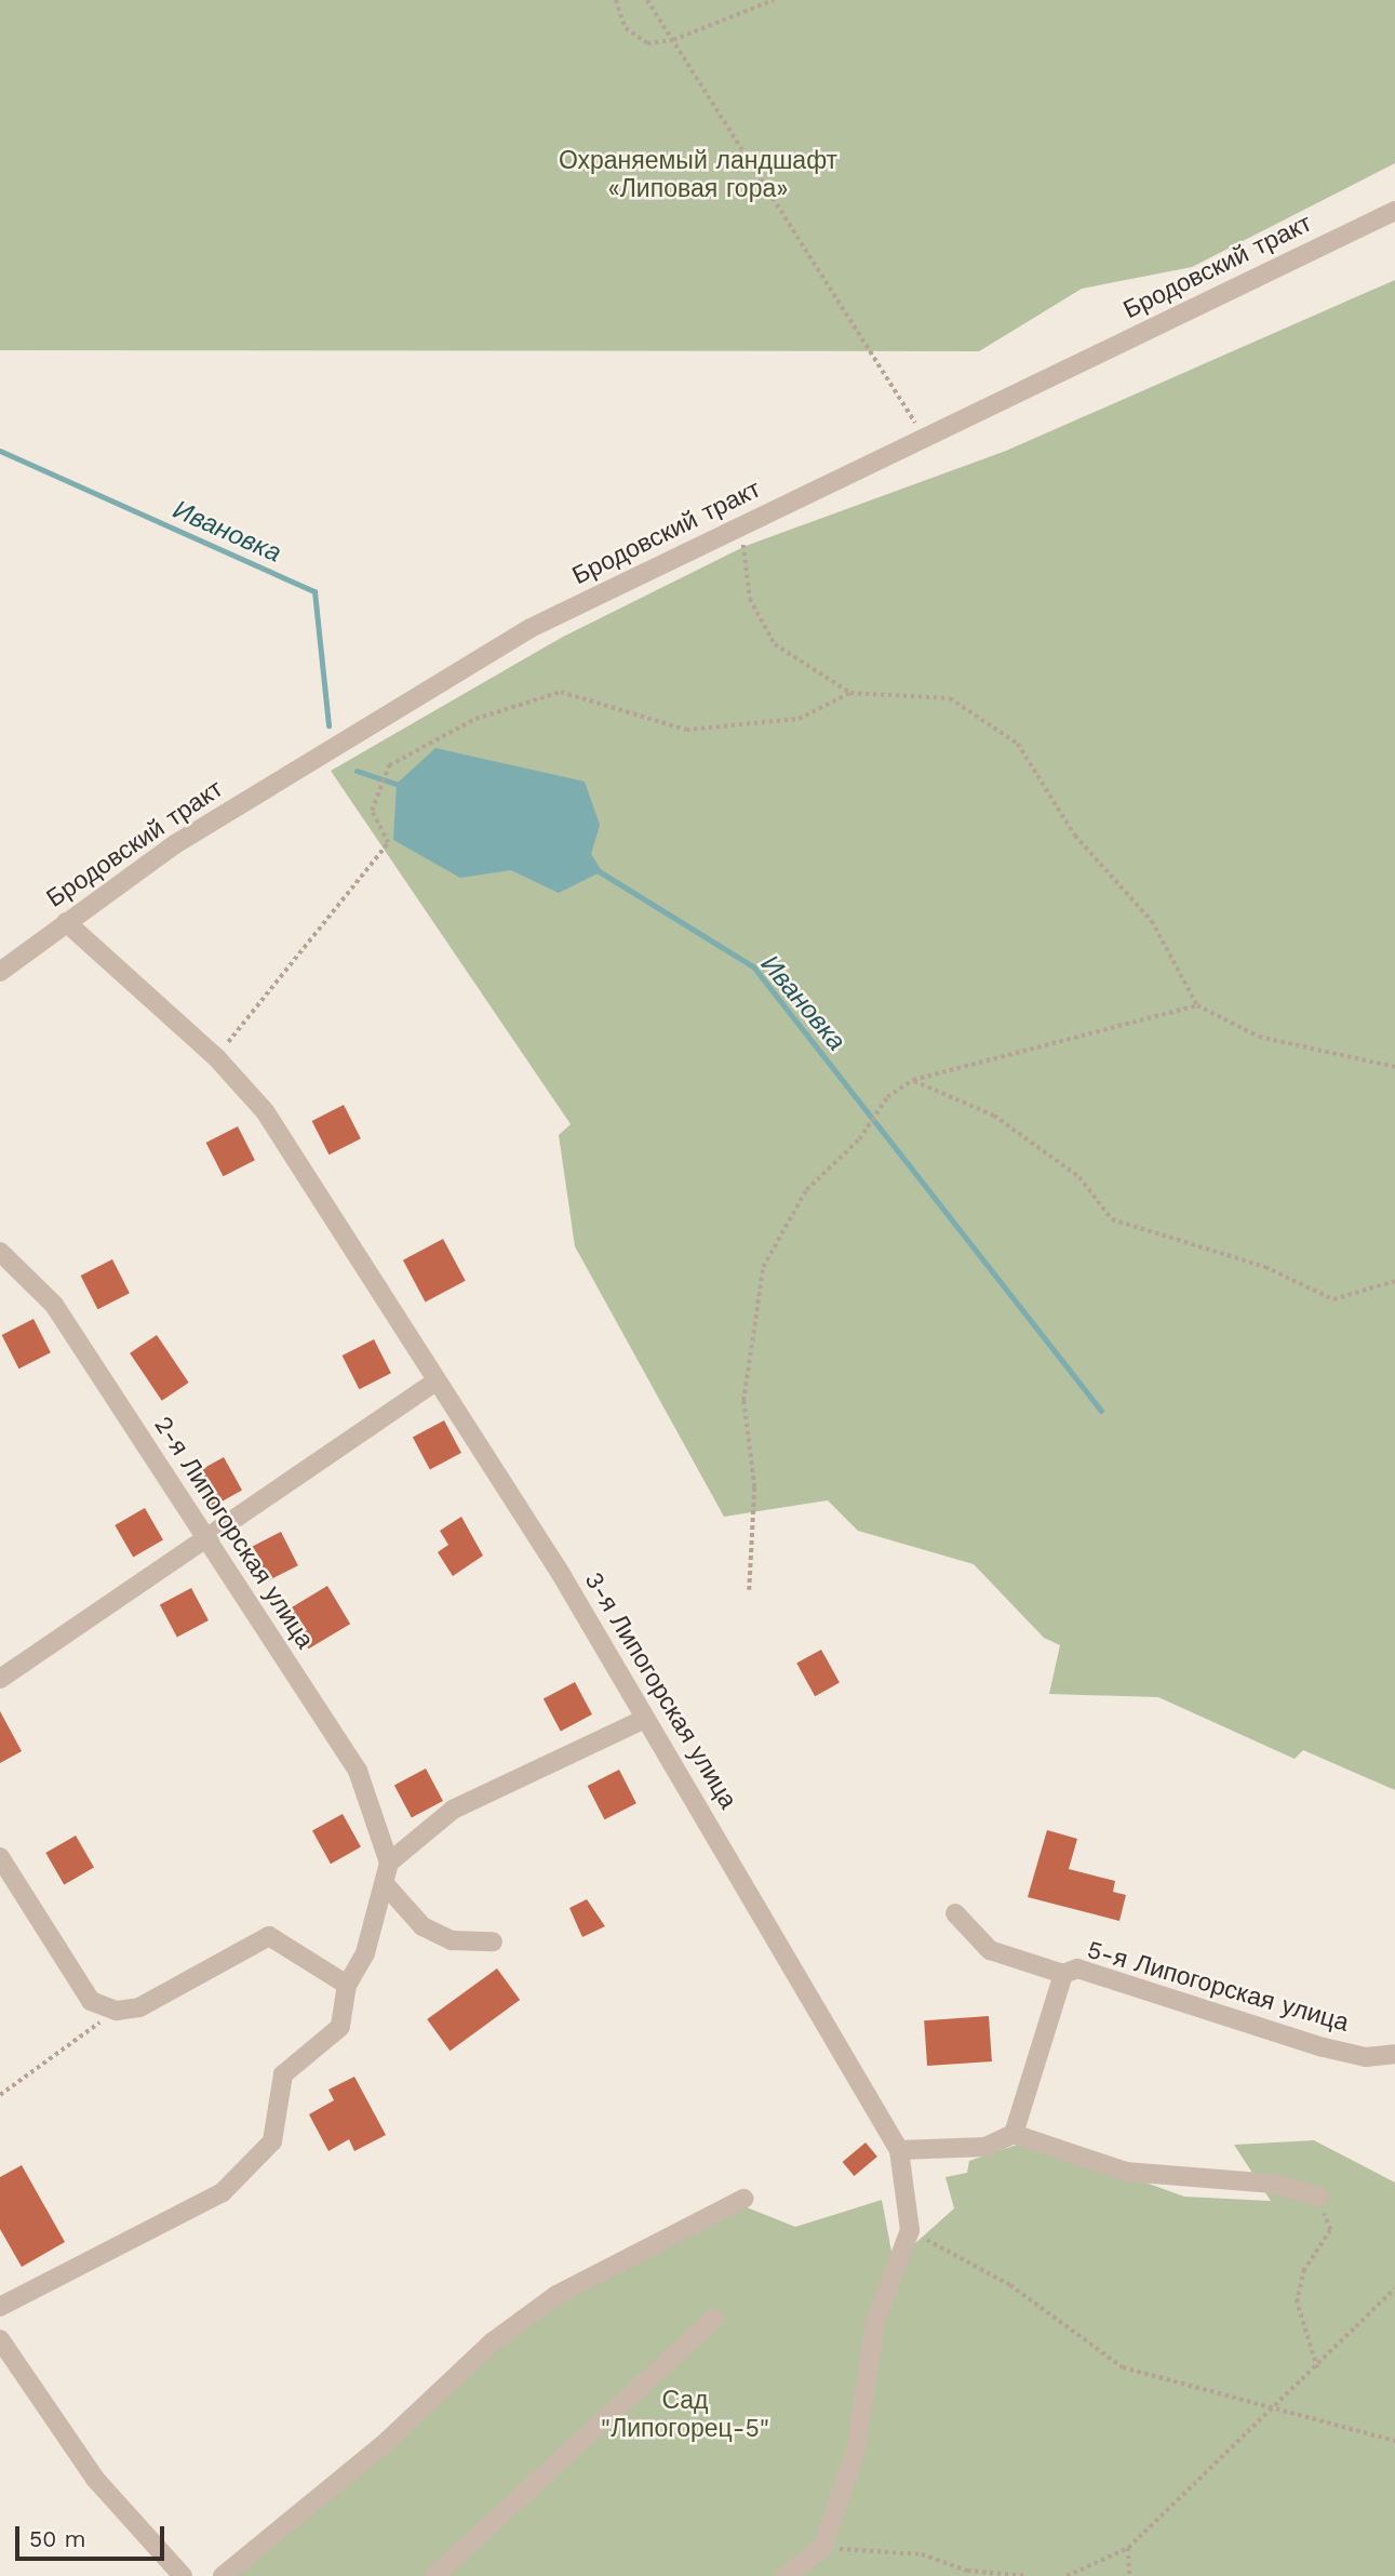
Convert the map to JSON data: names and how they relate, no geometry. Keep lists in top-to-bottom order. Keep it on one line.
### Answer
{"streets":{"street":["Бродовский тракт","2-я Липогорская улица","3-я Липогорская улица","5-я Липогорская улица"]},"crossings":[["Бродовский тракт","3-я Липогорская улица"]],"water":["Ивановка"],"parks":["Охраняемый ландшафт «Липовая гора»","Сад \"Липогорец-5\""],"scale_bar":"50 m"}
